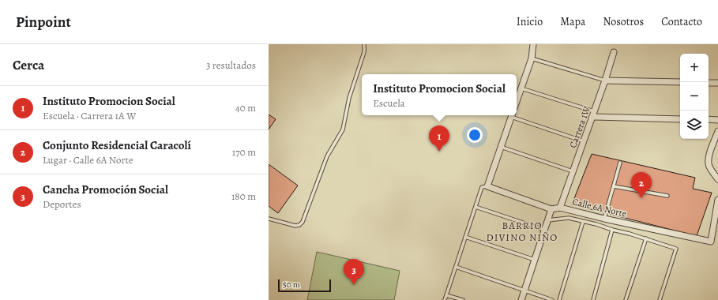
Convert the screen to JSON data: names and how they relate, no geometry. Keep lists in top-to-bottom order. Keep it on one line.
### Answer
{"streets":{"street":["Carrera 1W","Calle 6A Norte"]},"crossings":[["Carrera 1W","Calle 6A Norte"]],"districts":["BARRIO DIVINO NIÑO"],"scale_bar":"50 m","page":{"header":"Pinpoint","nav":["Inicio","Mapa","Nosotros","Contacto"],"heading":["Cerca","3 resultados"],"map_buttons":["+","−"],"popup":["Instituto Promocion Social","Escuela"],"list":[{"mark":"1","name":"Instituto Promocion Social","note":"Escuela · Carrera 1A W","value":"40 m"},{"mark":"2","name":"Conjunto Residencial Caracolí","note":"Lugar · Calle 6A Norte","value":"170 m"},{"mark":"3","name":"Cancha Promoción Social","note":"Deportes","value":"180 m"}],"pins":["1","2","3"],"scale":"50 m"}}
